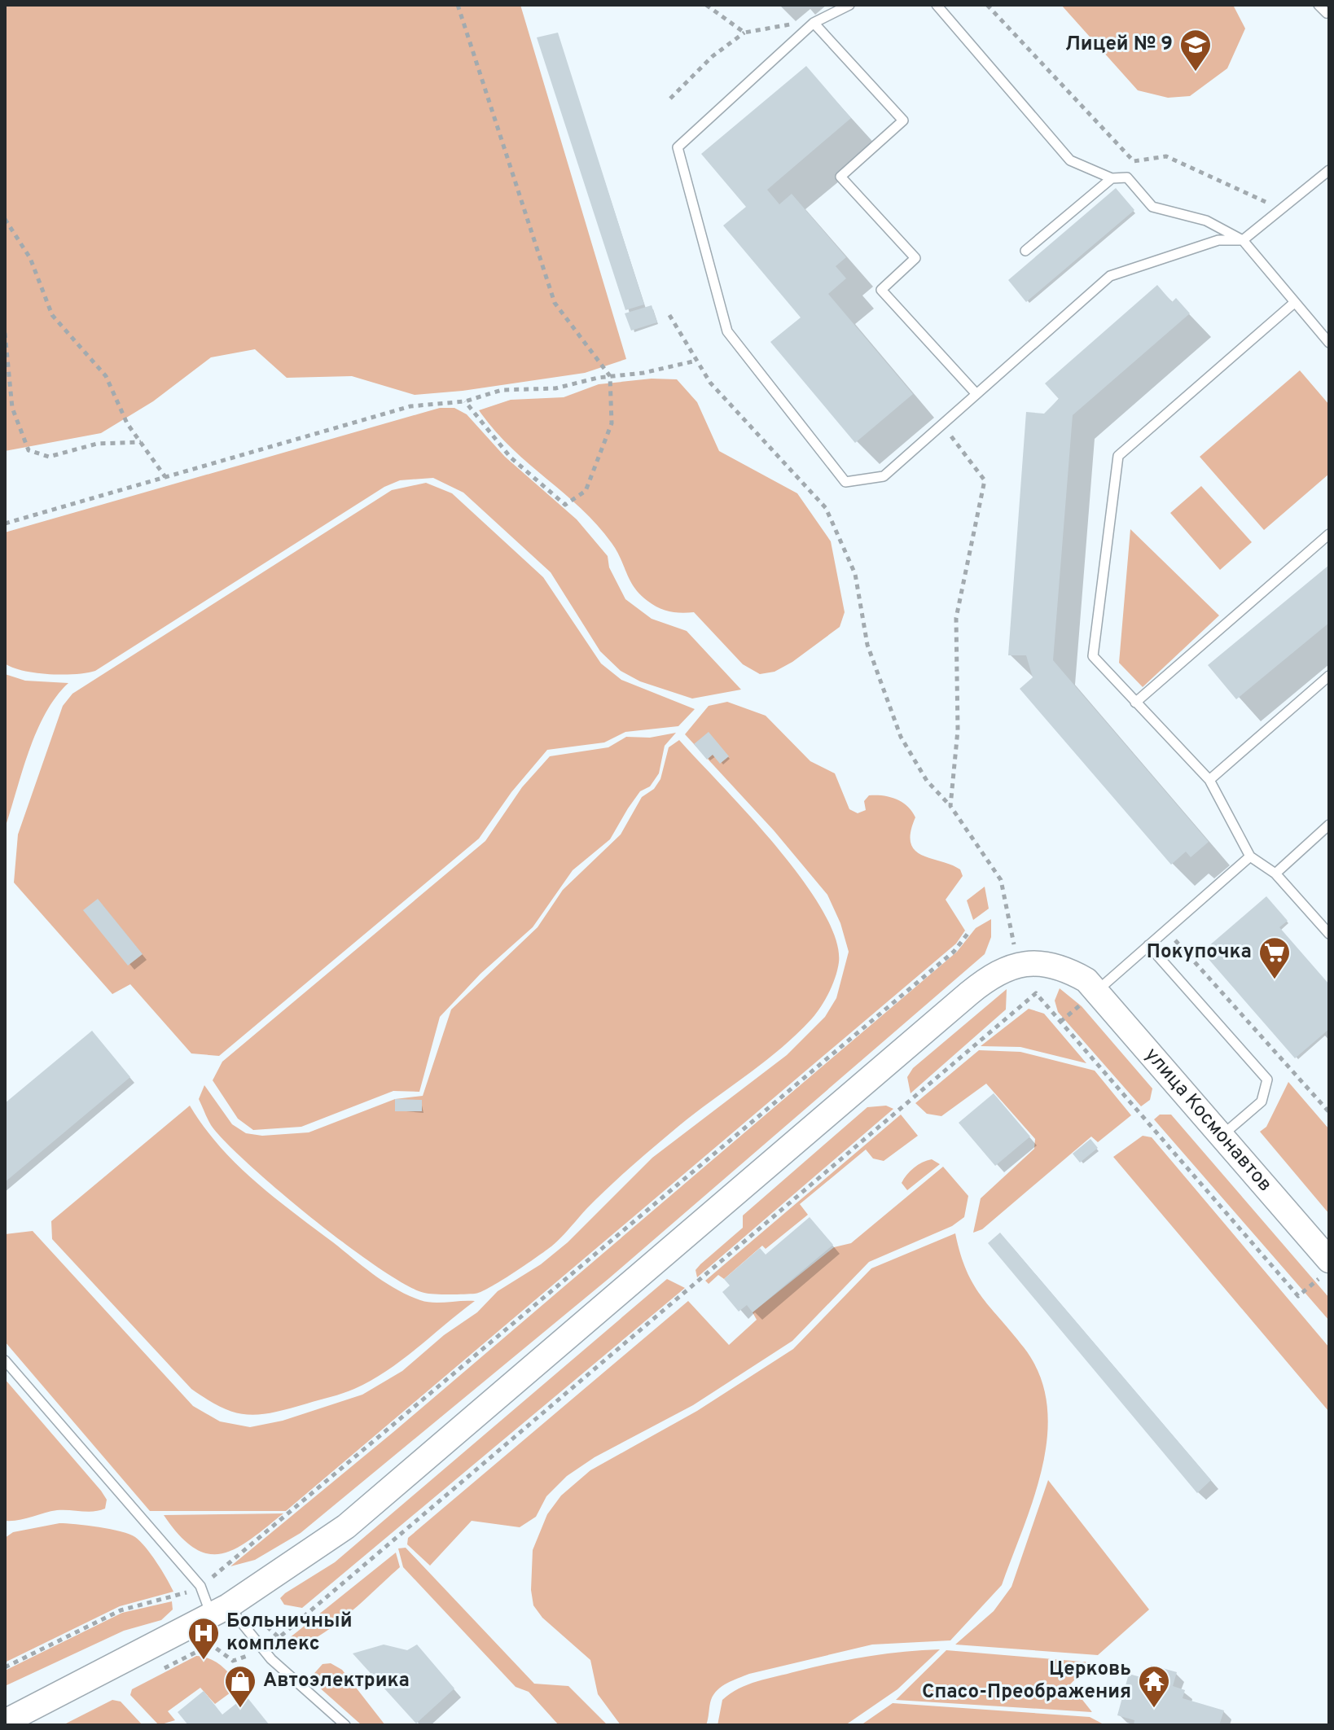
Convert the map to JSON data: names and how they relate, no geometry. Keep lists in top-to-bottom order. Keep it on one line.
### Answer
{"streets":{"main road":["улица Космонавтов"]},"places":{"school or university":["Лицей № 9"],"supermarket":["Покупочка"],"hospital":["Больничный комплекс"],"shop":["Автоэлектрика"],"temple":["Церковь Спасо-Преображения"]}}
